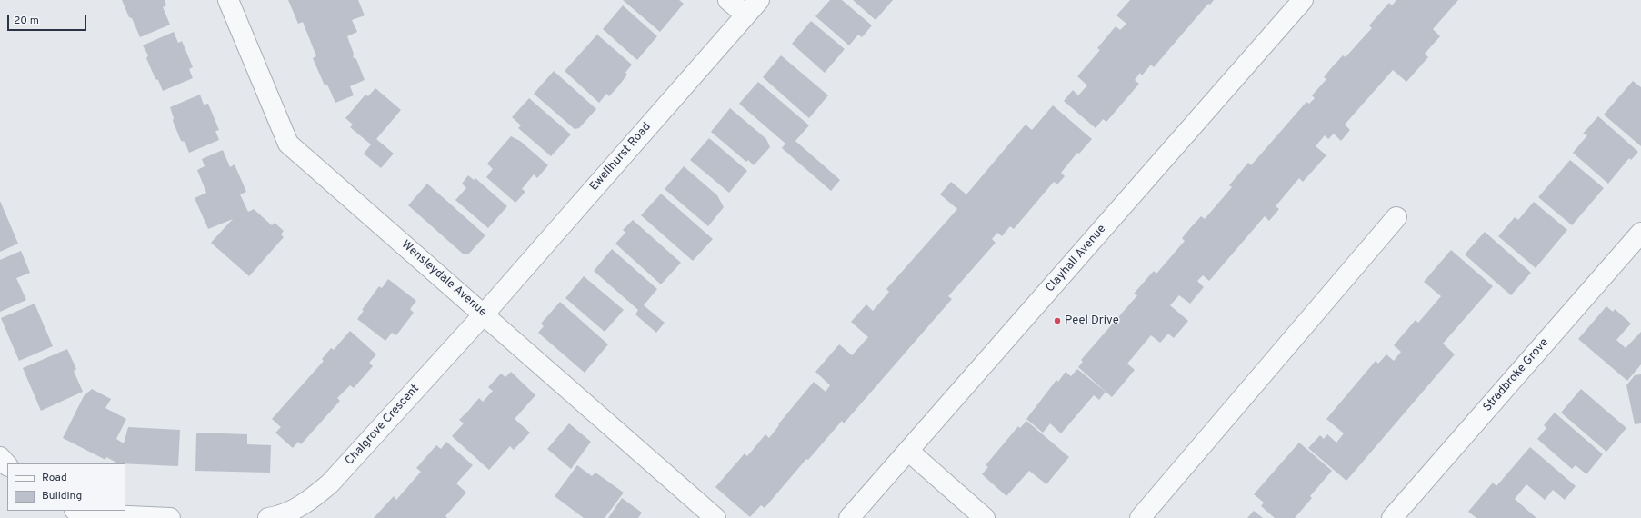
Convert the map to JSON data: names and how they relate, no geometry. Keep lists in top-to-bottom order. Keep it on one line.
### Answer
{"streets":{"street":["Ewellhurst Road","Clayhall Avenue","Wensleydale Avenue","Stradbroke Grove","Chalgrove Crescent"]},"crossings":[["Ewellhurst Road","Wensleydale Avenue"],["Ewellhurst Road","Chalgrove Crescent"],["Wensleydale Avenue","Chalgrove Crescent"]],"places":["Peel Drive"],"legend":["Road","Building"],"scale_bar":"20 m"}
